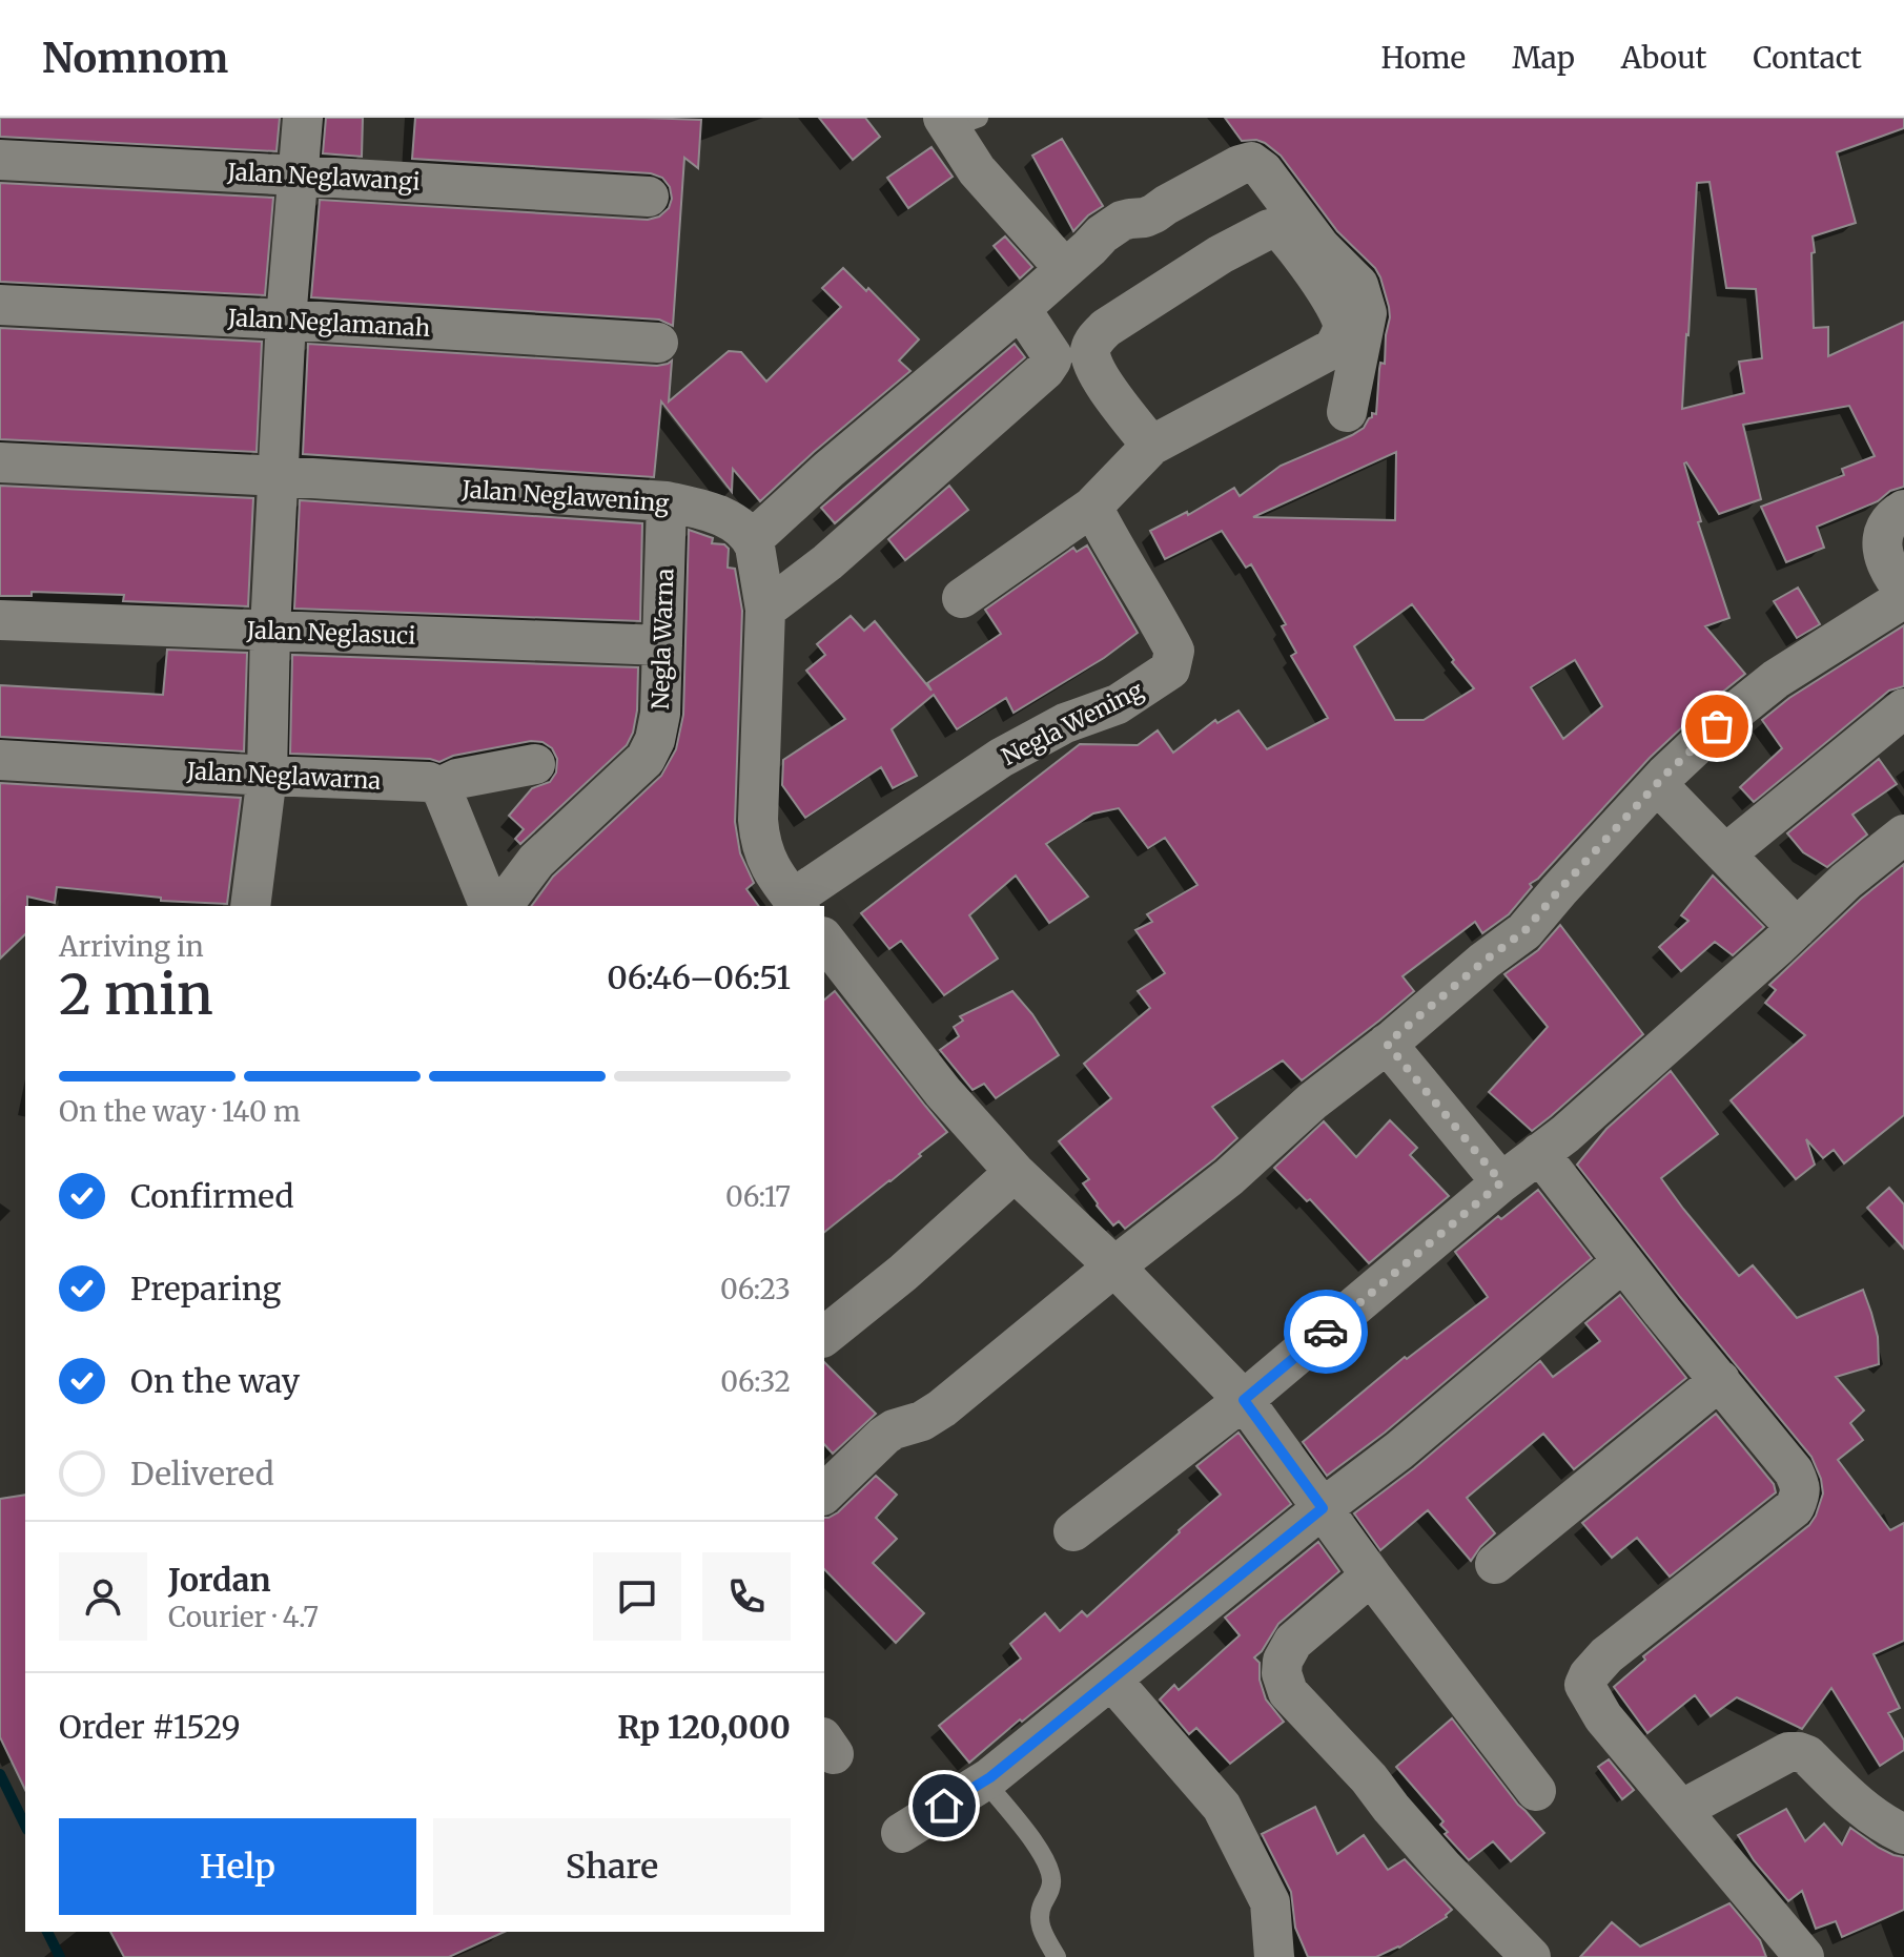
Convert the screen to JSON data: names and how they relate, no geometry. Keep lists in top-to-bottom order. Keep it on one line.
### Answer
{"streets":{"street":["Jalan Neglawangi","Jalan Neglamanah","Jalan Neglawening","Jalan Neglasuci","Negla Warna","Negla Wening","Jalan Neglawarna"]},"crossings":[["Jalan Neglawening","Negla Warna"],["Jalan Neglasuci","Negla Warna"],["Negla Warna","Jalan Neglawarna"]],"page":{"header":"Nomnom","nav":["Home","Map","About","Contact"],"heading":["2 min","Arriving in","06:46–06:51"],"panel":["Jordan","Courier · 4.7","Order #1529","Rp 120,000"],"bar":"On the way · 140 m","list":[["Confirmed","06:17"],["Preparing","06:23"],["On the way","06:32"],"Delivered"],"buttons":["Help","Share"]}}
